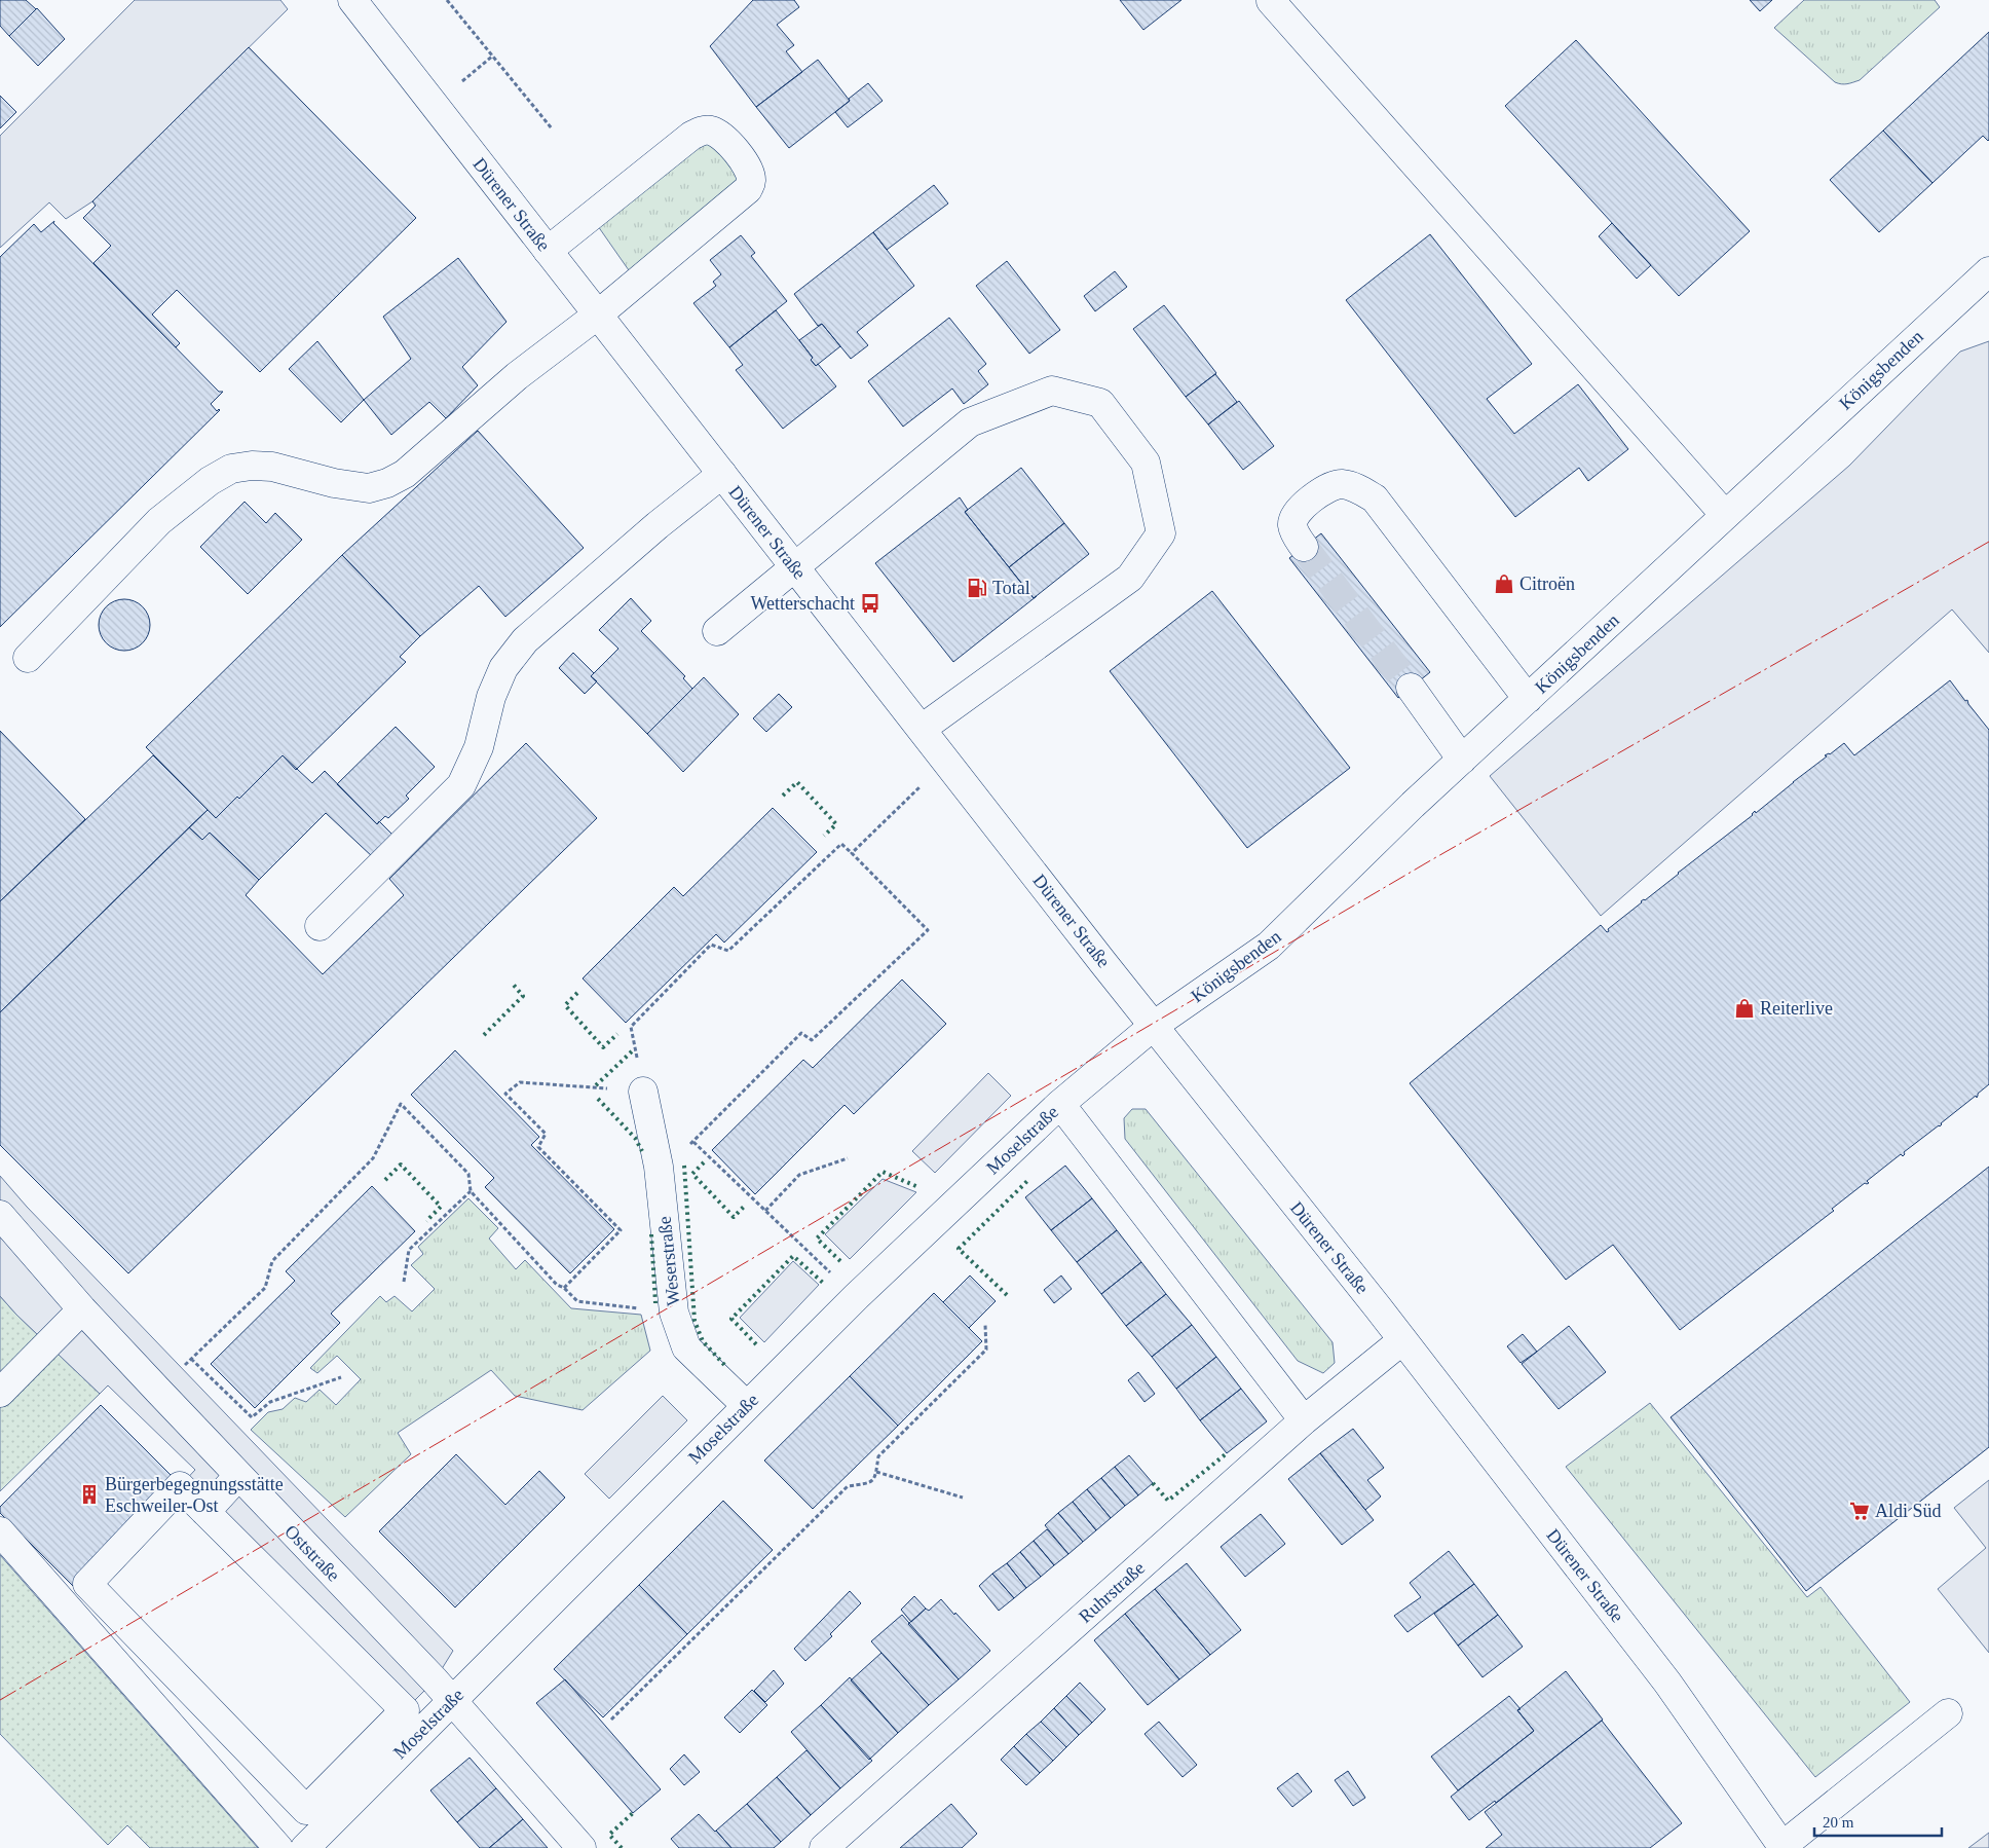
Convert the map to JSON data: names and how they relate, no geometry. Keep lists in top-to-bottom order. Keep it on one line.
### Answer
{"streets":{"street":["Dürener Straße","Königsbenden","Moselstraße","Weserstraße","Oststraße","Ruhrstraße"]},"crossings":[["Dürener Straße","Königsbenden"],["Dürener Straße","Moselstraße"],["Dürener Straße","Ruhrstraße"],["Königsbenden","Moselstraße"],["Moselstraße","Weserstraße"],["Moselstraße","Oststraße"]],"places":{"shop":["Citroën","Reiterlive"],"fuel station":["Total"],"bus stop":["Wetterschacht"],"building":["Bürgerbegegnungsstätte Eschweiler-Ost"],"supermarket":["Aldi Süd"]},"scale_bar":"20 m"}
